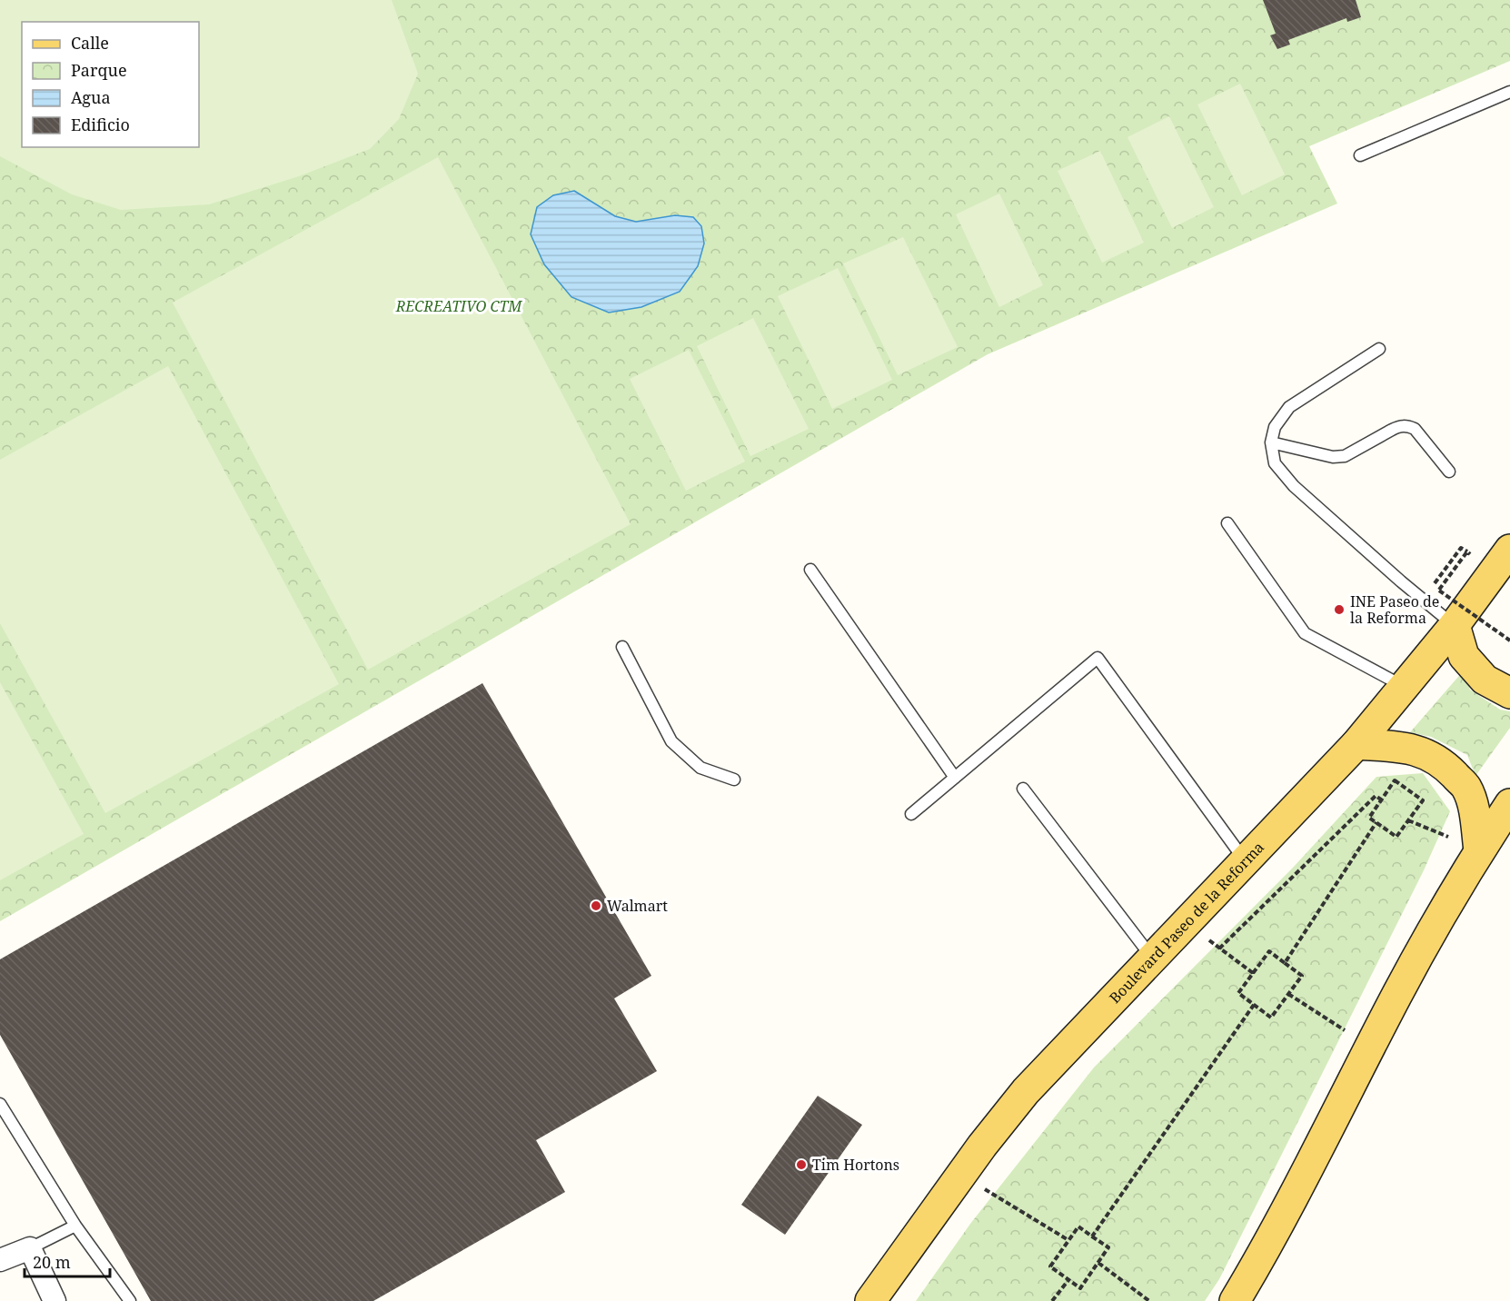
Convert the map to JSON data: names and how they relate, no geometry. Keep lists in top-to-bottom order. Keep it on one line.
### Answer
{"streets":{"main road":["Boulevard Paseo de la Reforma"]},"parks":["RECREATIVO CTM"],"places":["INE Paseo de la Reforma","Walmart","Tim Hortons"],"legend":["Calle","Parque","Agua","Edificio"],"scale_bar":"20 m"}
